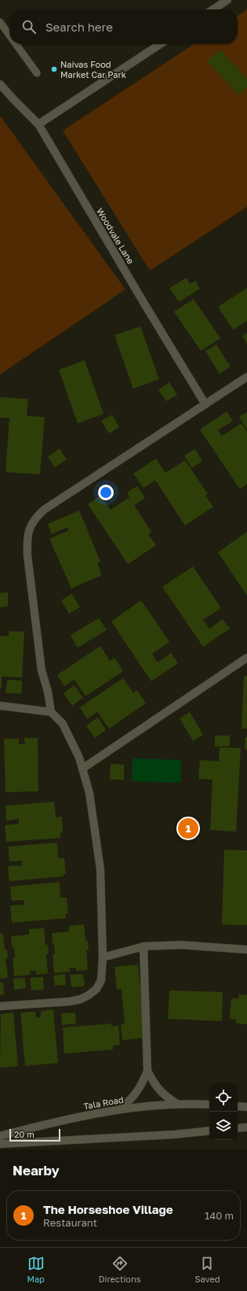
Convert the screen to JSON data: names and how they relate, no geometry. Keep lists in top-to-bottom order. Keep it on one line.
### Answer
{"streets":{"street":["Woodvale Lane","Tala Road"]},"places":["Naivas Food Market Car Park"],"scale_bar":"20 m","page":{"search":"Search here","pins":"1","scale":"20 m","heading":"Nearby","list":[{"mark":"1","name":"The Horseshoe Village","note":"Restaurant","value":"140 m"}],"nav":["Map","Directions","Saved"]}}
